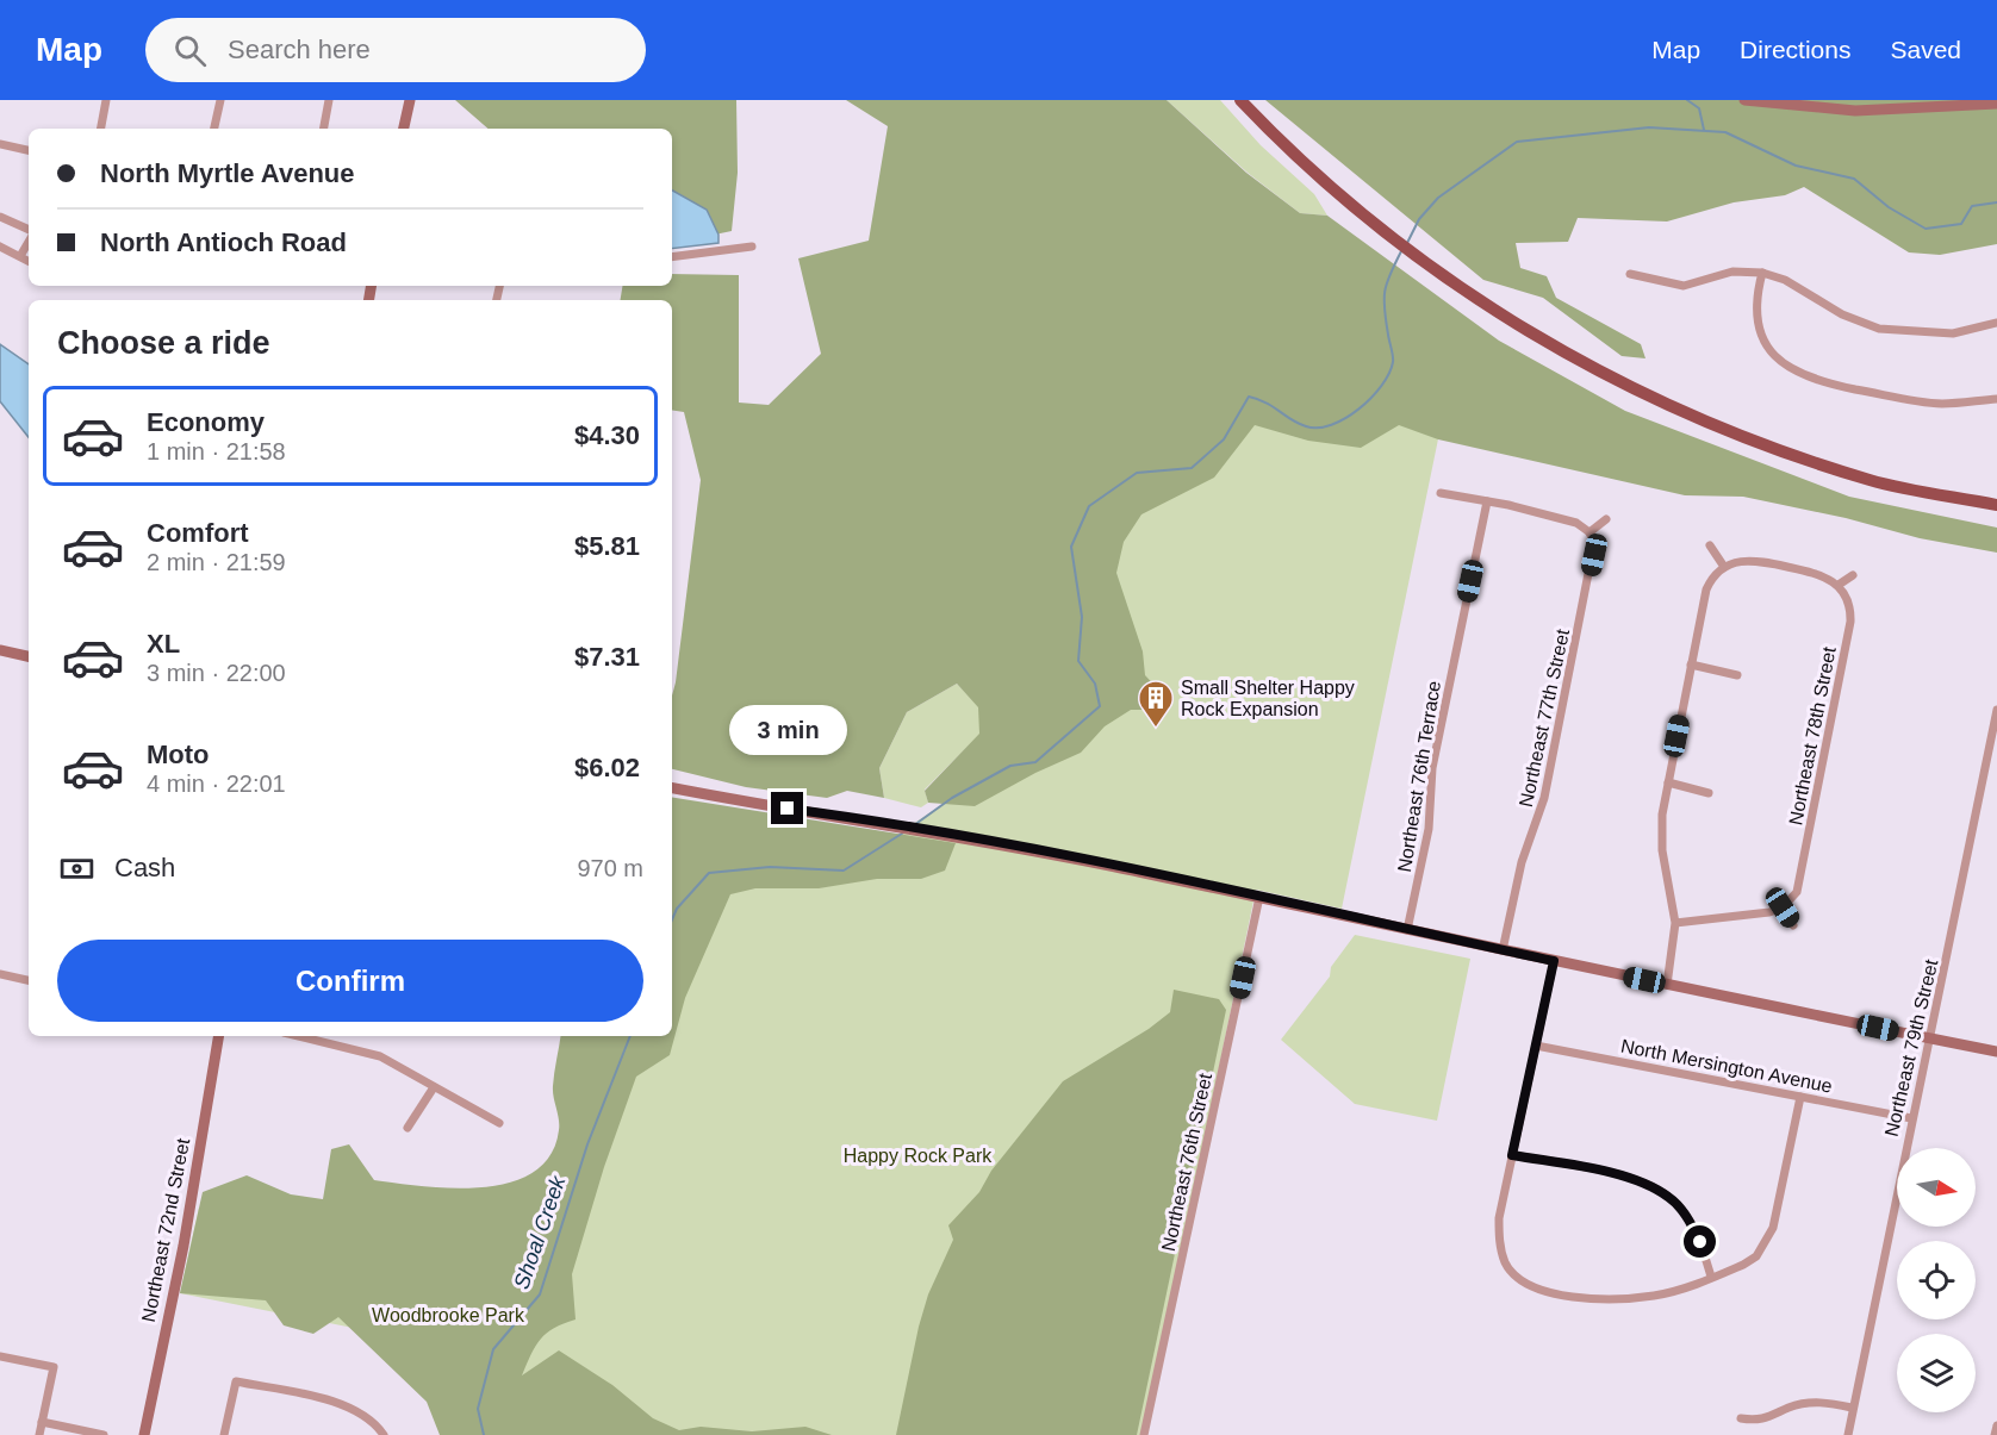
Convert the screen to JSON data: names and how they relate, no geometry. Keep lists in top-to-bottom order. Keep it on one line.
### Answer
{"streets":{"street":["Northeast 77th Street","Northeast 78th Street","Northeast 76th Terrace","Northeast 79th Street","North Mersington Avenue","Northeast 76th Street","Northeast 72nd Street"]},"crossings":[["Northeast 79th Street","North Mersington Avenue"]],"water":["Shoal Creek"],"parks":["Happy Rock Park","Woodbrooke Park"],"places":{"building":["Small Shelter Happy Rock Expansion"]},"north":"right","page":{"header":"Map","search":"Search here","nav":["Map","Directions","Saved"],"banner":["North Myrtle Avenue","North Antioch Road"],"heading":"Choose a ride","list":[{"name":"Economy","note":"1 min · 21:58","value":"$4.30"},{"name":"Comfort","note":"2 min · 21:59","value":"$5.81"},{"name":"XL","note":"3 min · 22:00","value":"$7.31"},{"name":"Moto","note":"4 min · 22:01","value":"$6.02"}],"bubble":"3 min","pay":["Cash","970 m"],"buttons":"Confirm"}}
